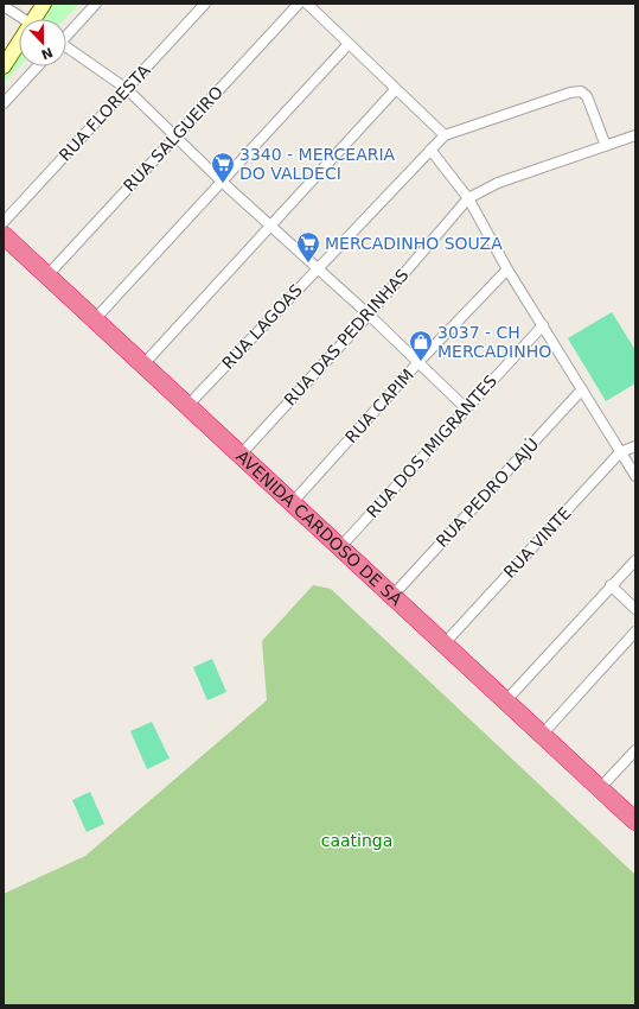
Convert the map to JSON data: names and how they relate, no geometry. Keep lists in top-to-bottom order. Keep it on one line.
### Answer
{"streets":{"highway":["AVENIDA CARDOSO DE SÁ"],"street":["RUA FLORESTA","RUA SALGUEIRO","RUA LAGOAS","RUA DAS PEDRINHAS","RUA CAPIM","RUA DOS IMIGRANTES","RUA PEDRO LAJÚ","RUA VINTE"]},"crossings":[["RUA SALGUEIRO","AVENIDA CARDOSO DE SÁ"],["RUA LAGOAS","AVENIDA CARDOSO DE SÁ"],["RUA DAS PEDRINHAS","AVENIDA CARDOSO DE SÁ"],["RUA CAPIM","AVENIDA CARDOSO DE SÁ"],["RUA DOS IMIGRANTES","AVENIDA CARDOSO DE SÁ"],["RUA PEDRO LAJÚ","AVENIDA CARDOSO DE SÁ"],["AVENIDA CARDOSO DE SÁ","RUA VINTE"]],"parks":["caatinga"],"places":{"supermarket":["3340 - MERCEARIA DO VALDECI","MERCADINHO SOUZA"],"shop":["3037 - CH MERCADINHO"]},"north":"bottom"}
